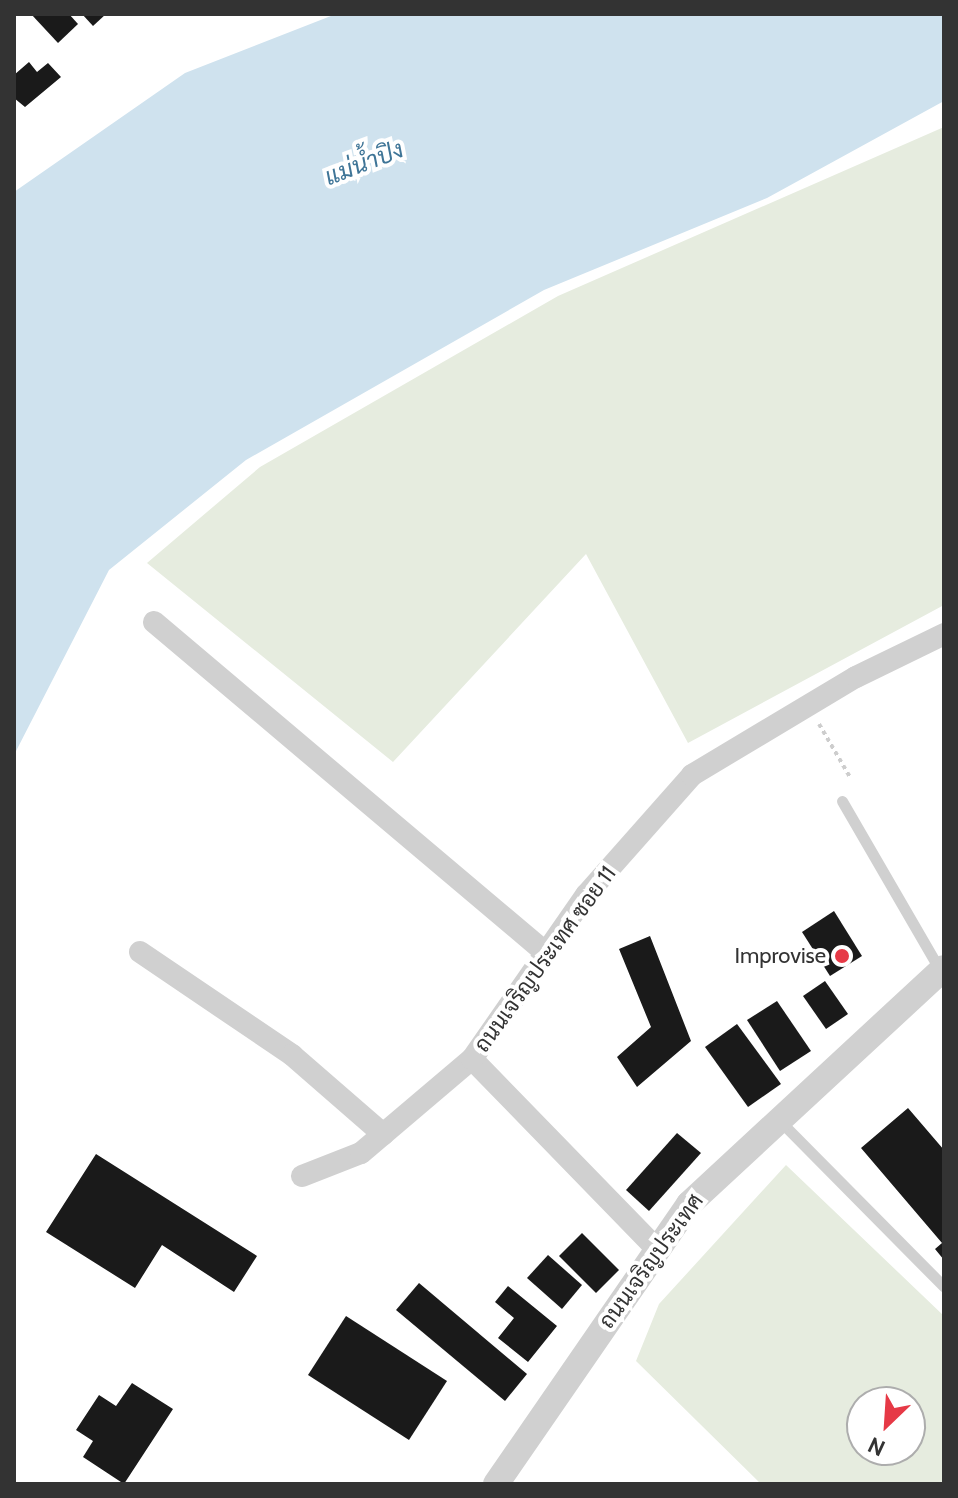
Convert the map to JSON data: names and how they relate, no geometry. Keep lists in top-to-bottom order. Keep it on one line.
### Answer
{"streets":{"street":["ถนนเจริญประเทศ ซอย 11","ถนนเจริญประเทศ"]},"water":["แม่น้ำปิง"],"places":["Improvise"],"north":"bottom left"}
